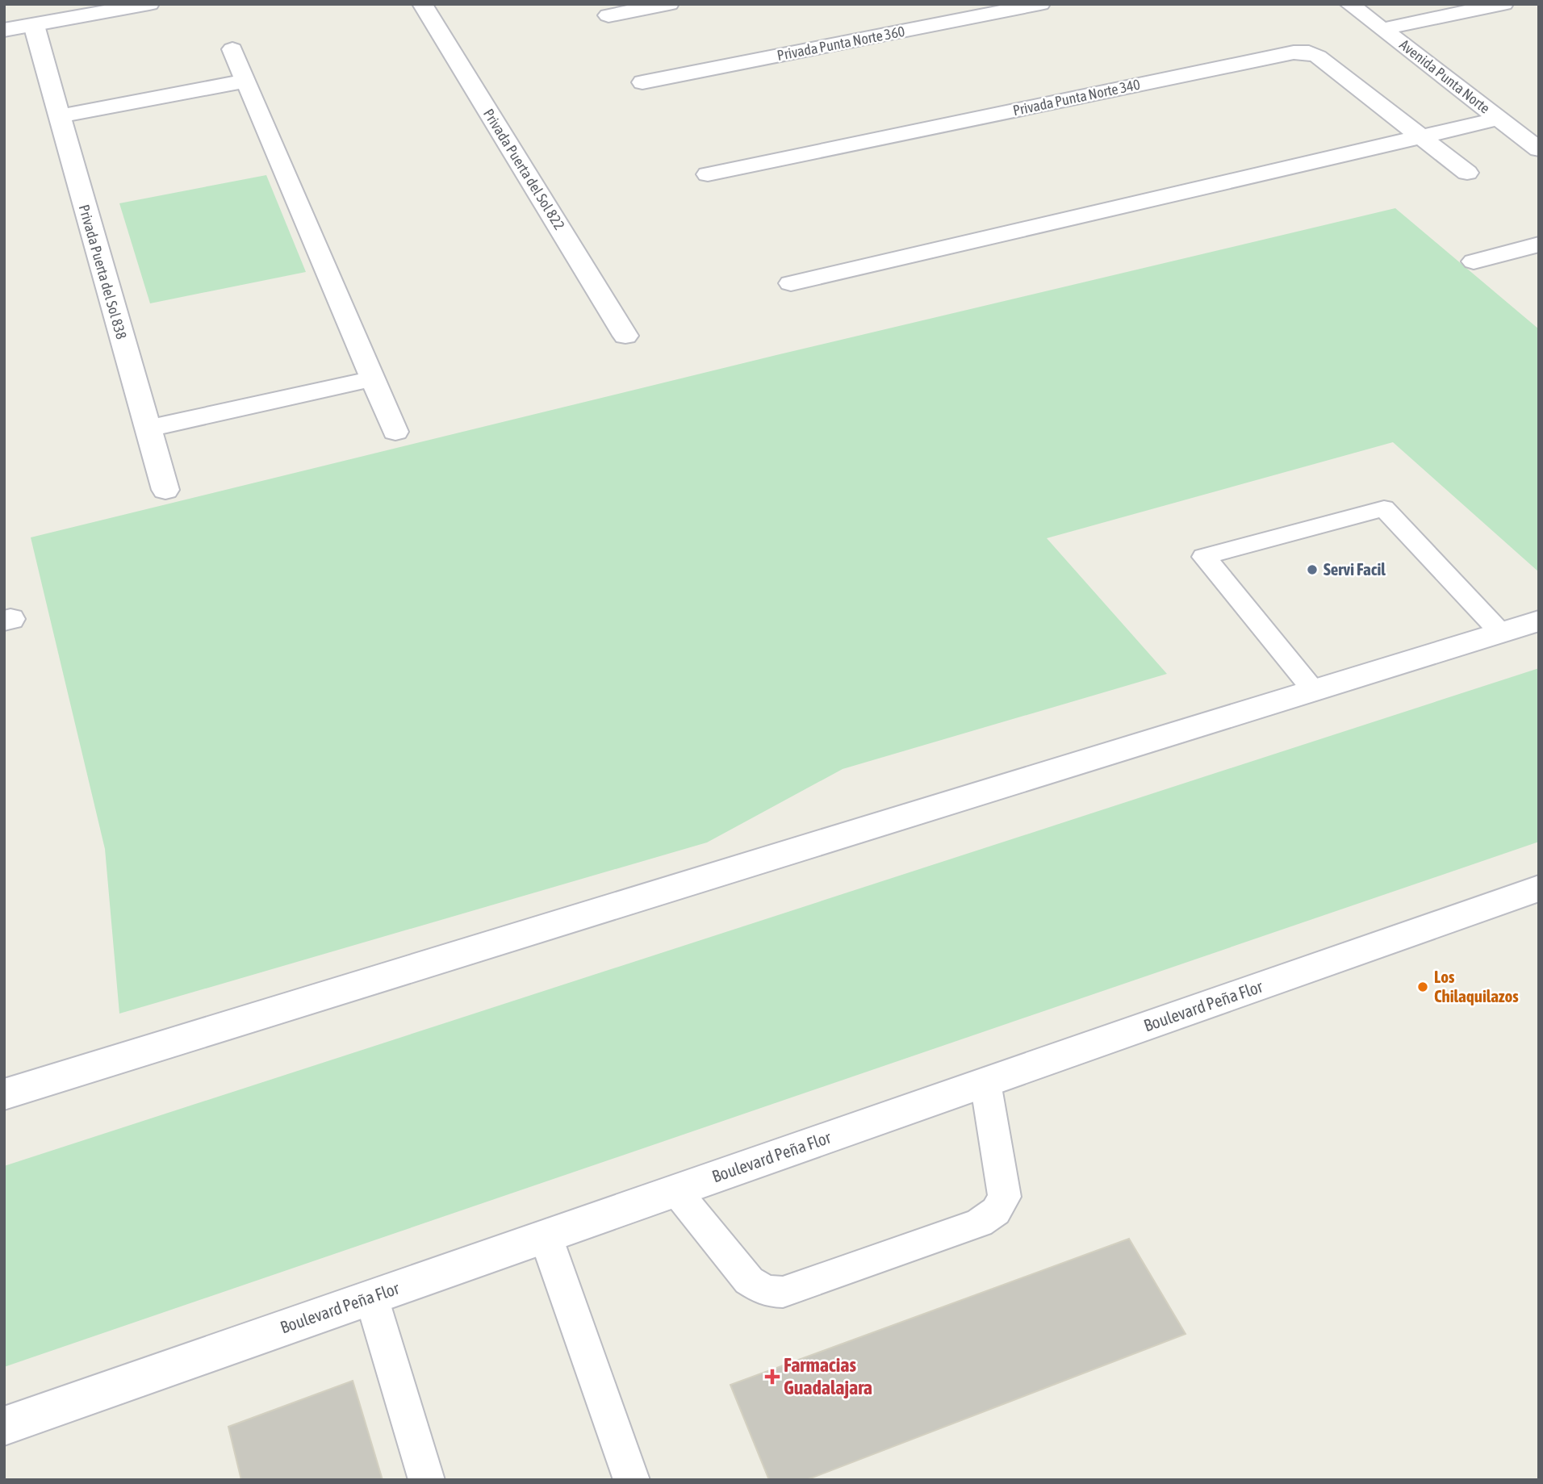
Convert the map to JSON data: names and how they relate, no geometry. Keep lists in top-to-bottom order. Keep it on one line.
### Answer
{"streets":{"street":["Privada Punta Norte 360","Avenida Punta Norte","Privada Punta Norte 340","Privada Puerta del Sol 822","Privada Puerta del Sol 838","Boulevard Peña Flor"]},"places":{"other":["Servi Facil","Los Chilaquilazos"],"health":["Farmacias Guadalajara"]}}
